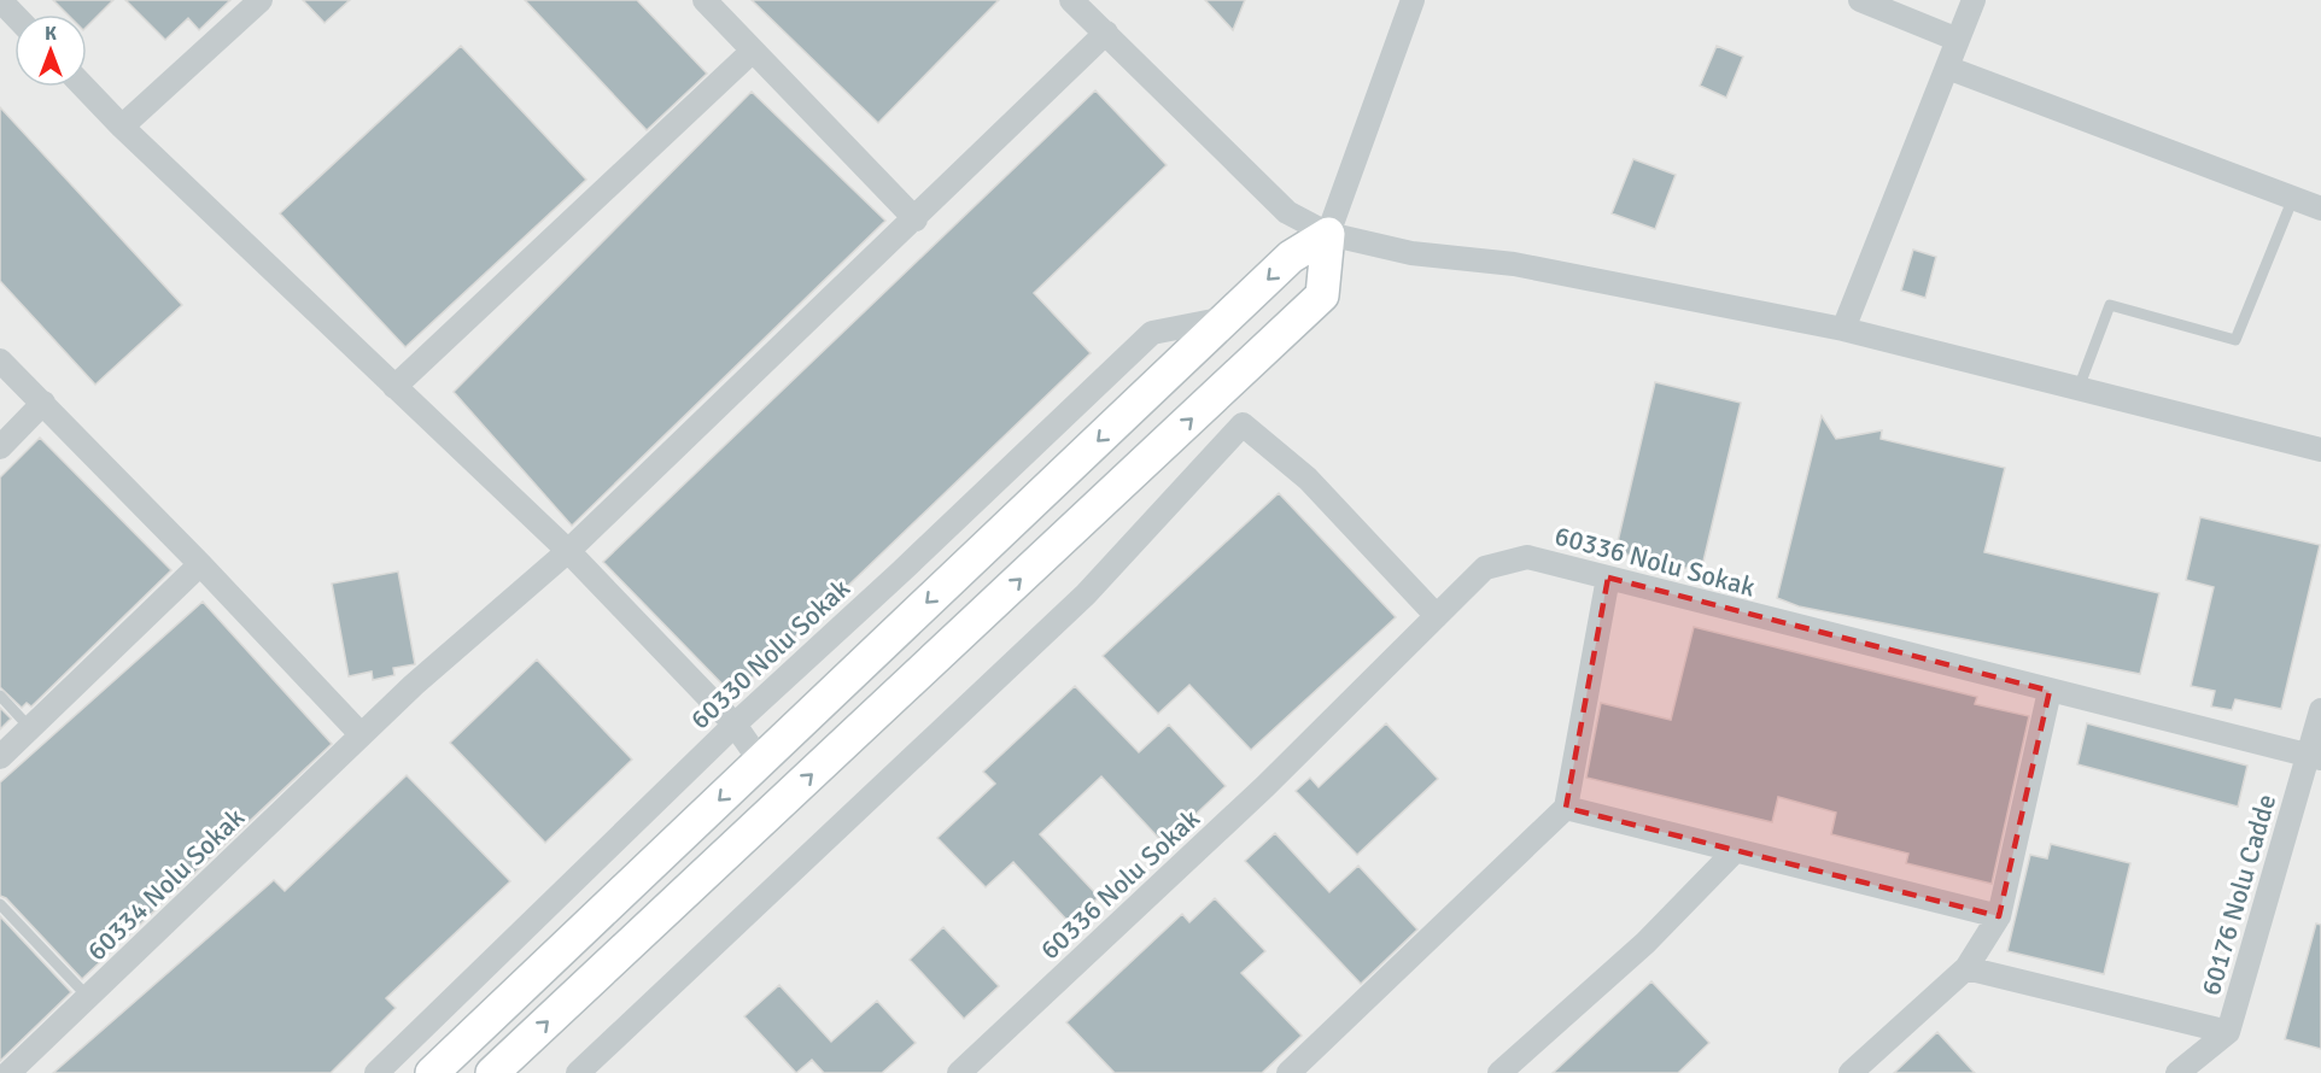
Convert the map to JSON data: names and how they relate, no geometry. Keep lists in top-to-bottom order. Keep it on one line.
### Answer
{"streets":{"street":["60336 Nolu Sokak","60330 Nolu Sokak","60334 Nolu Sokak","60176 Nolu Cadde"]},"crossings":[["60336 Nolu Sokak","60176 Nolu Cadde"]],"north":"top"}
